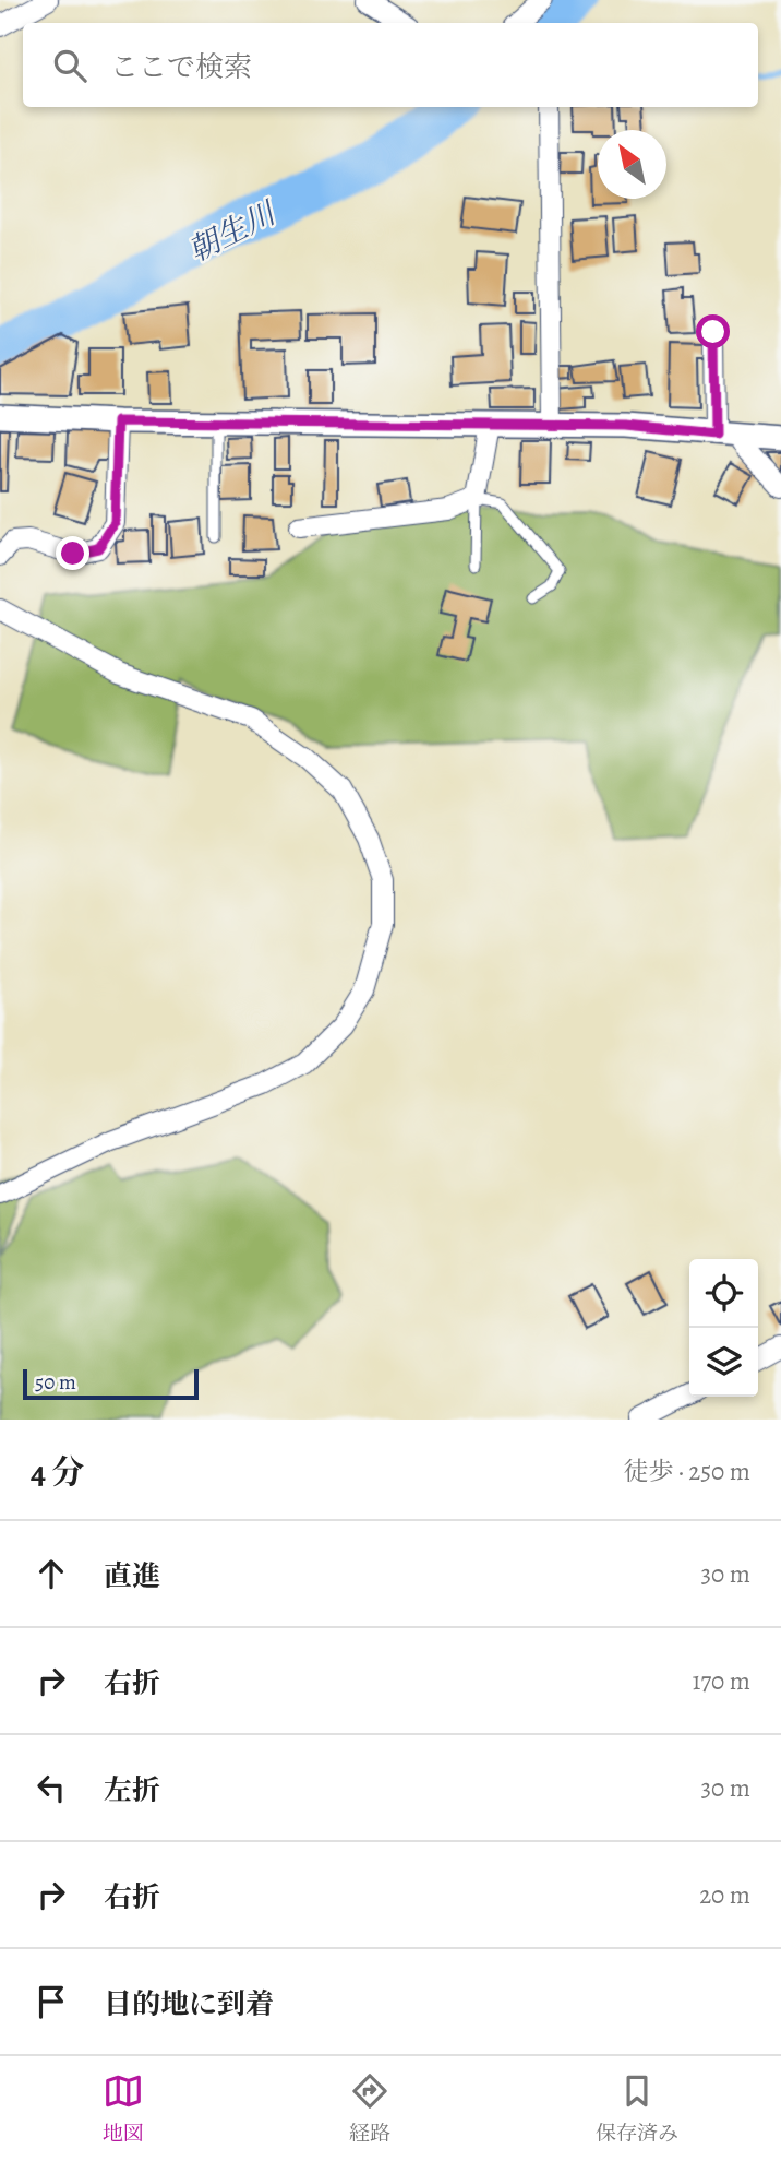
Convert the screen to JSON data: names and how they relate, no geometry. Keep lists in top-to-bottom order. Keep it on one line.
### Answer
{"water":["朝生川"],"scale_bar":"50 m","north":"top left","page":{"search":"ここで検索","scale":"50 m","heading":["4 分","徒歩 · 250 m"],"list":[["直進","30 m"],["右折","170 m"],["左折","30 m"],["右折","20 m"],"目的地に到着"],"nav":["地図","経路","保存済み"]}}
